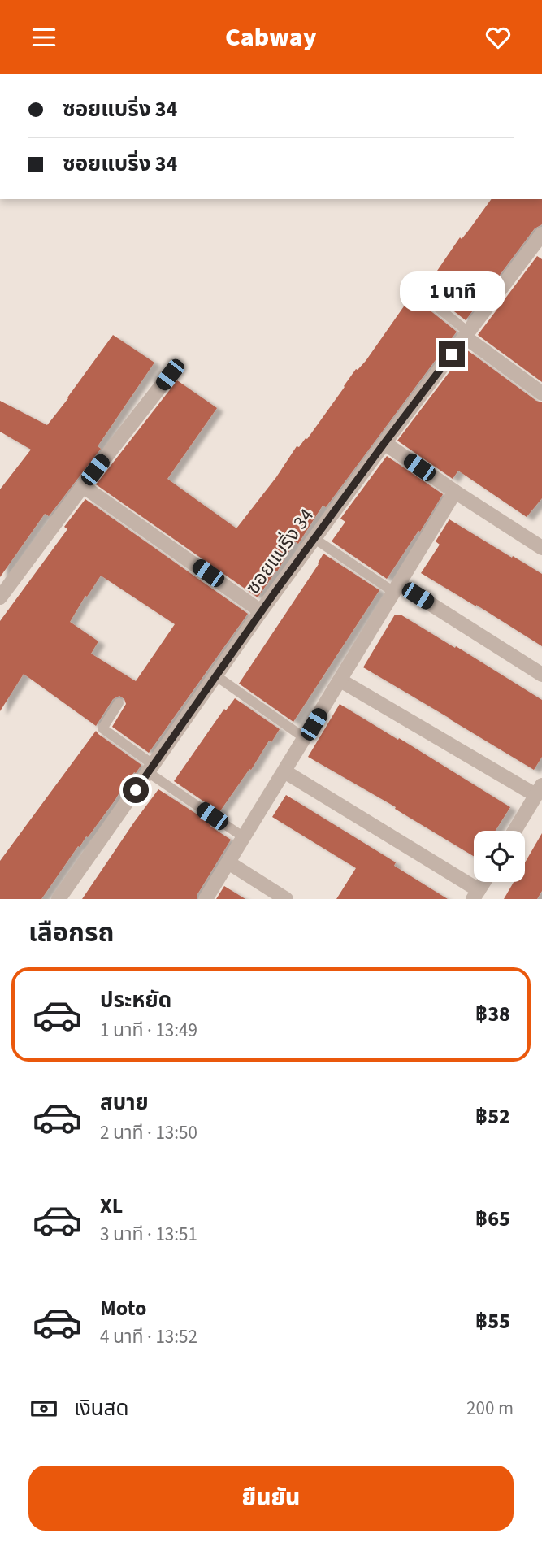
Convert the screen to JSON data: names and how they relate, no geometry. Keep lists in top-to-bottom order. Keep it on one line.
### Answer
{"streets":{"street":["ซอยแบริ่ง 34"]},"page":{"header":"Cabway","banner":["ซอยแบริ่ง 34","ซอยแบริ่ง 34"],"bubble":"1 นาที","heading":"เลือกรถ","list":[{"name":"ประหยัด","note":"1 นาที · 13:49","value":"฿38"},{"name":"สบาย","note":"2 นาที · 13:50","value":"฿52"},{"name":"XL","note":"3 นาที · 13:51","value":"฿65"},{"name":"Moto","note":"4 นาที · 13:52","value":"฿55"}],"pay":["เงินสด","200 m"],"buttons":"ยืนยัน"}}
